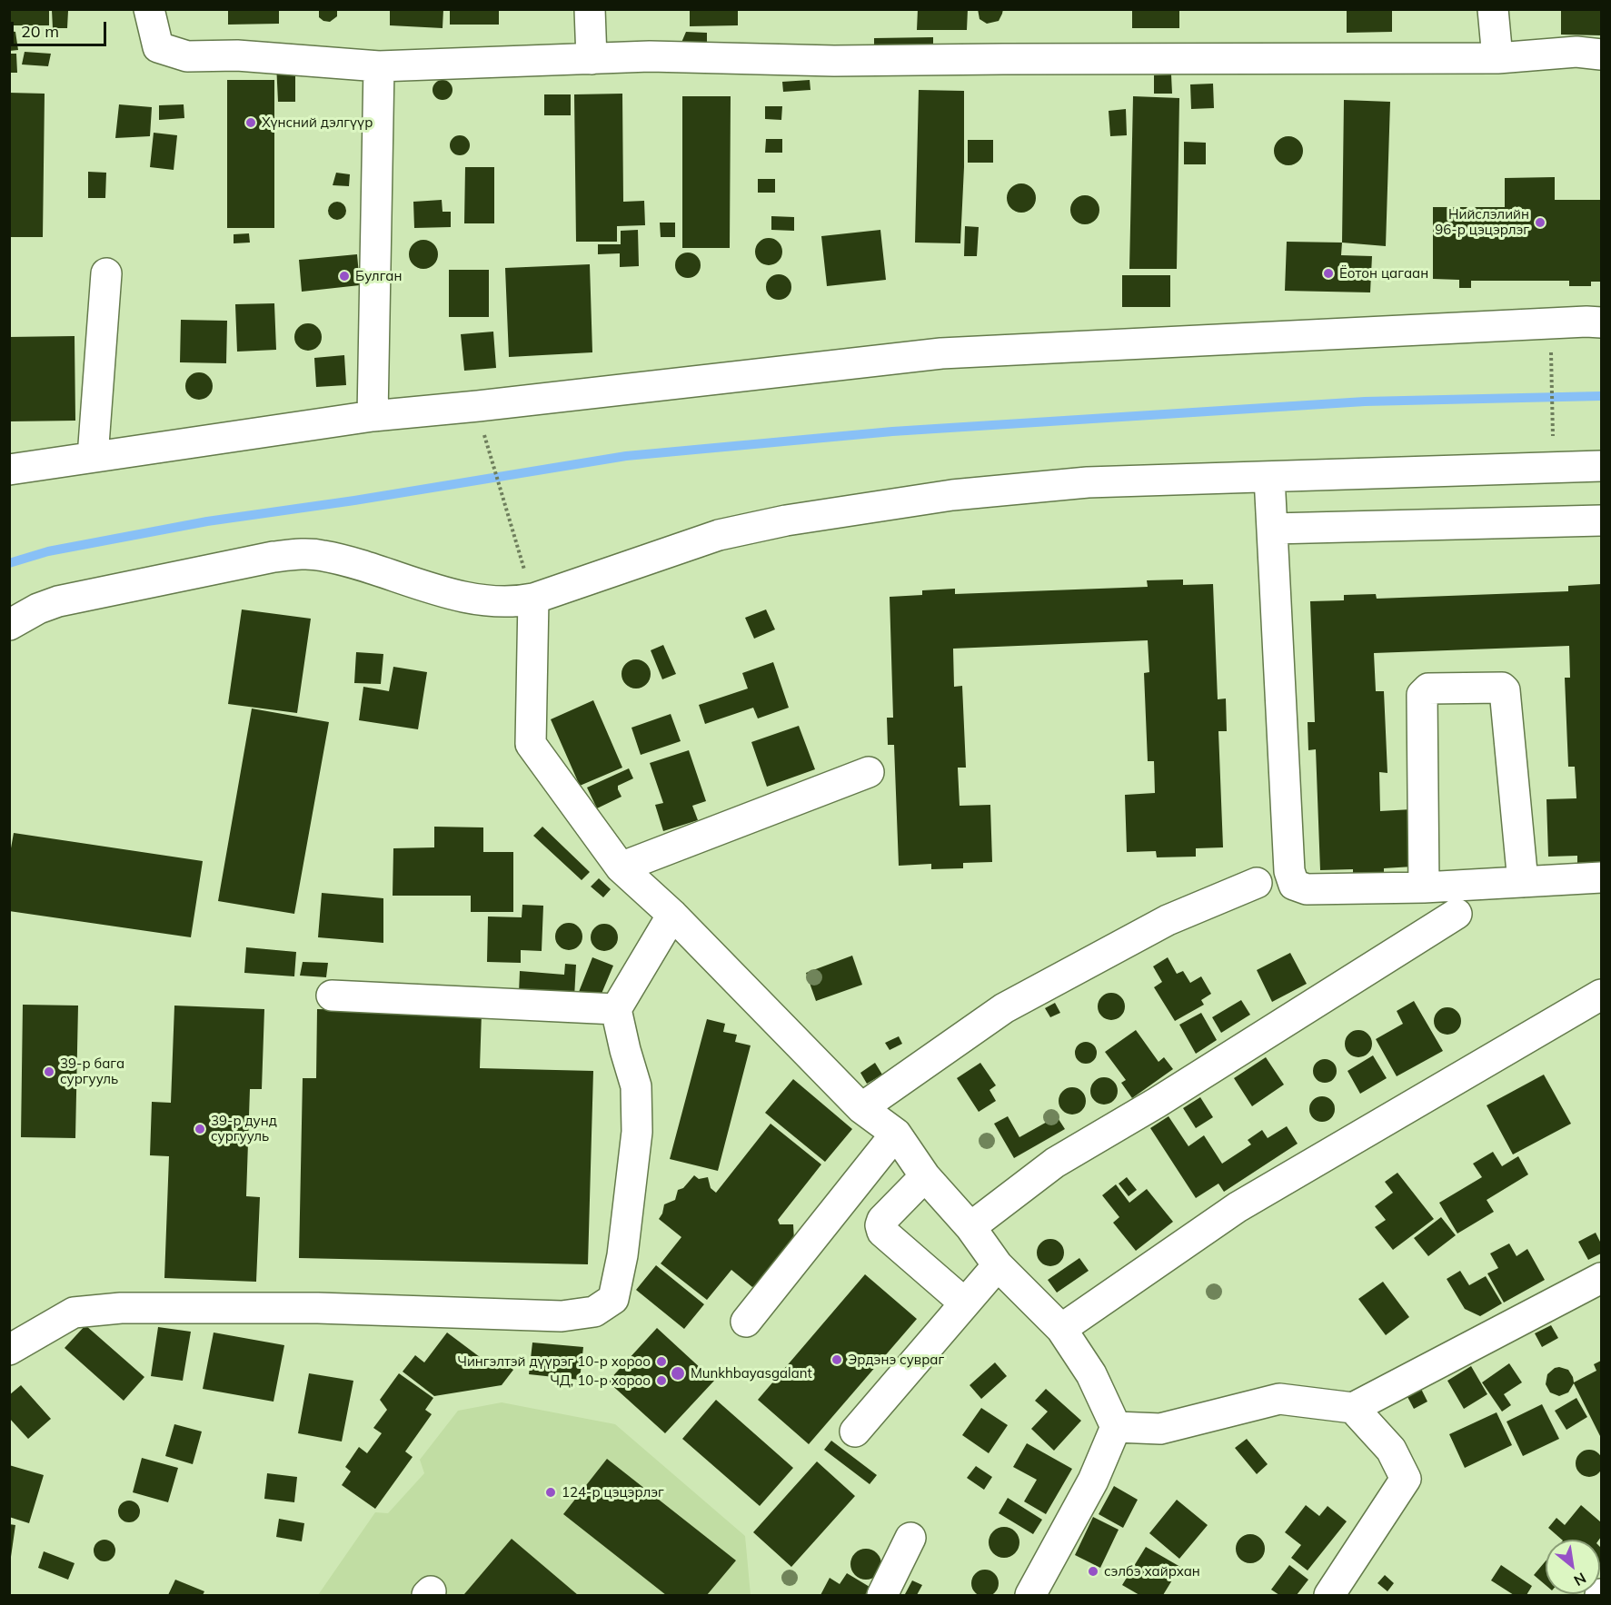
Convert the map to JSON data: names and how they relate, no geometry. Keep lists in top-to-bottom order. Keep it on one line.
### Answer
{"places":["Хүнсний дэлгүүр","Нийслэлийн 96-р цэцэрлэг","Ёотон цагаан","Булган","39-р бага сургууль","39-р дунд сургууль","Эрдэнэ сувраг","Чингэлтэй дүүрэг 10-р хороо","Munkhbayasgalant","ЧД, 10-р хороо","124-р цэцэрлэг","сэлбэ хайрхан"],"scale_bar":"20 m","north":"bottom right"}
